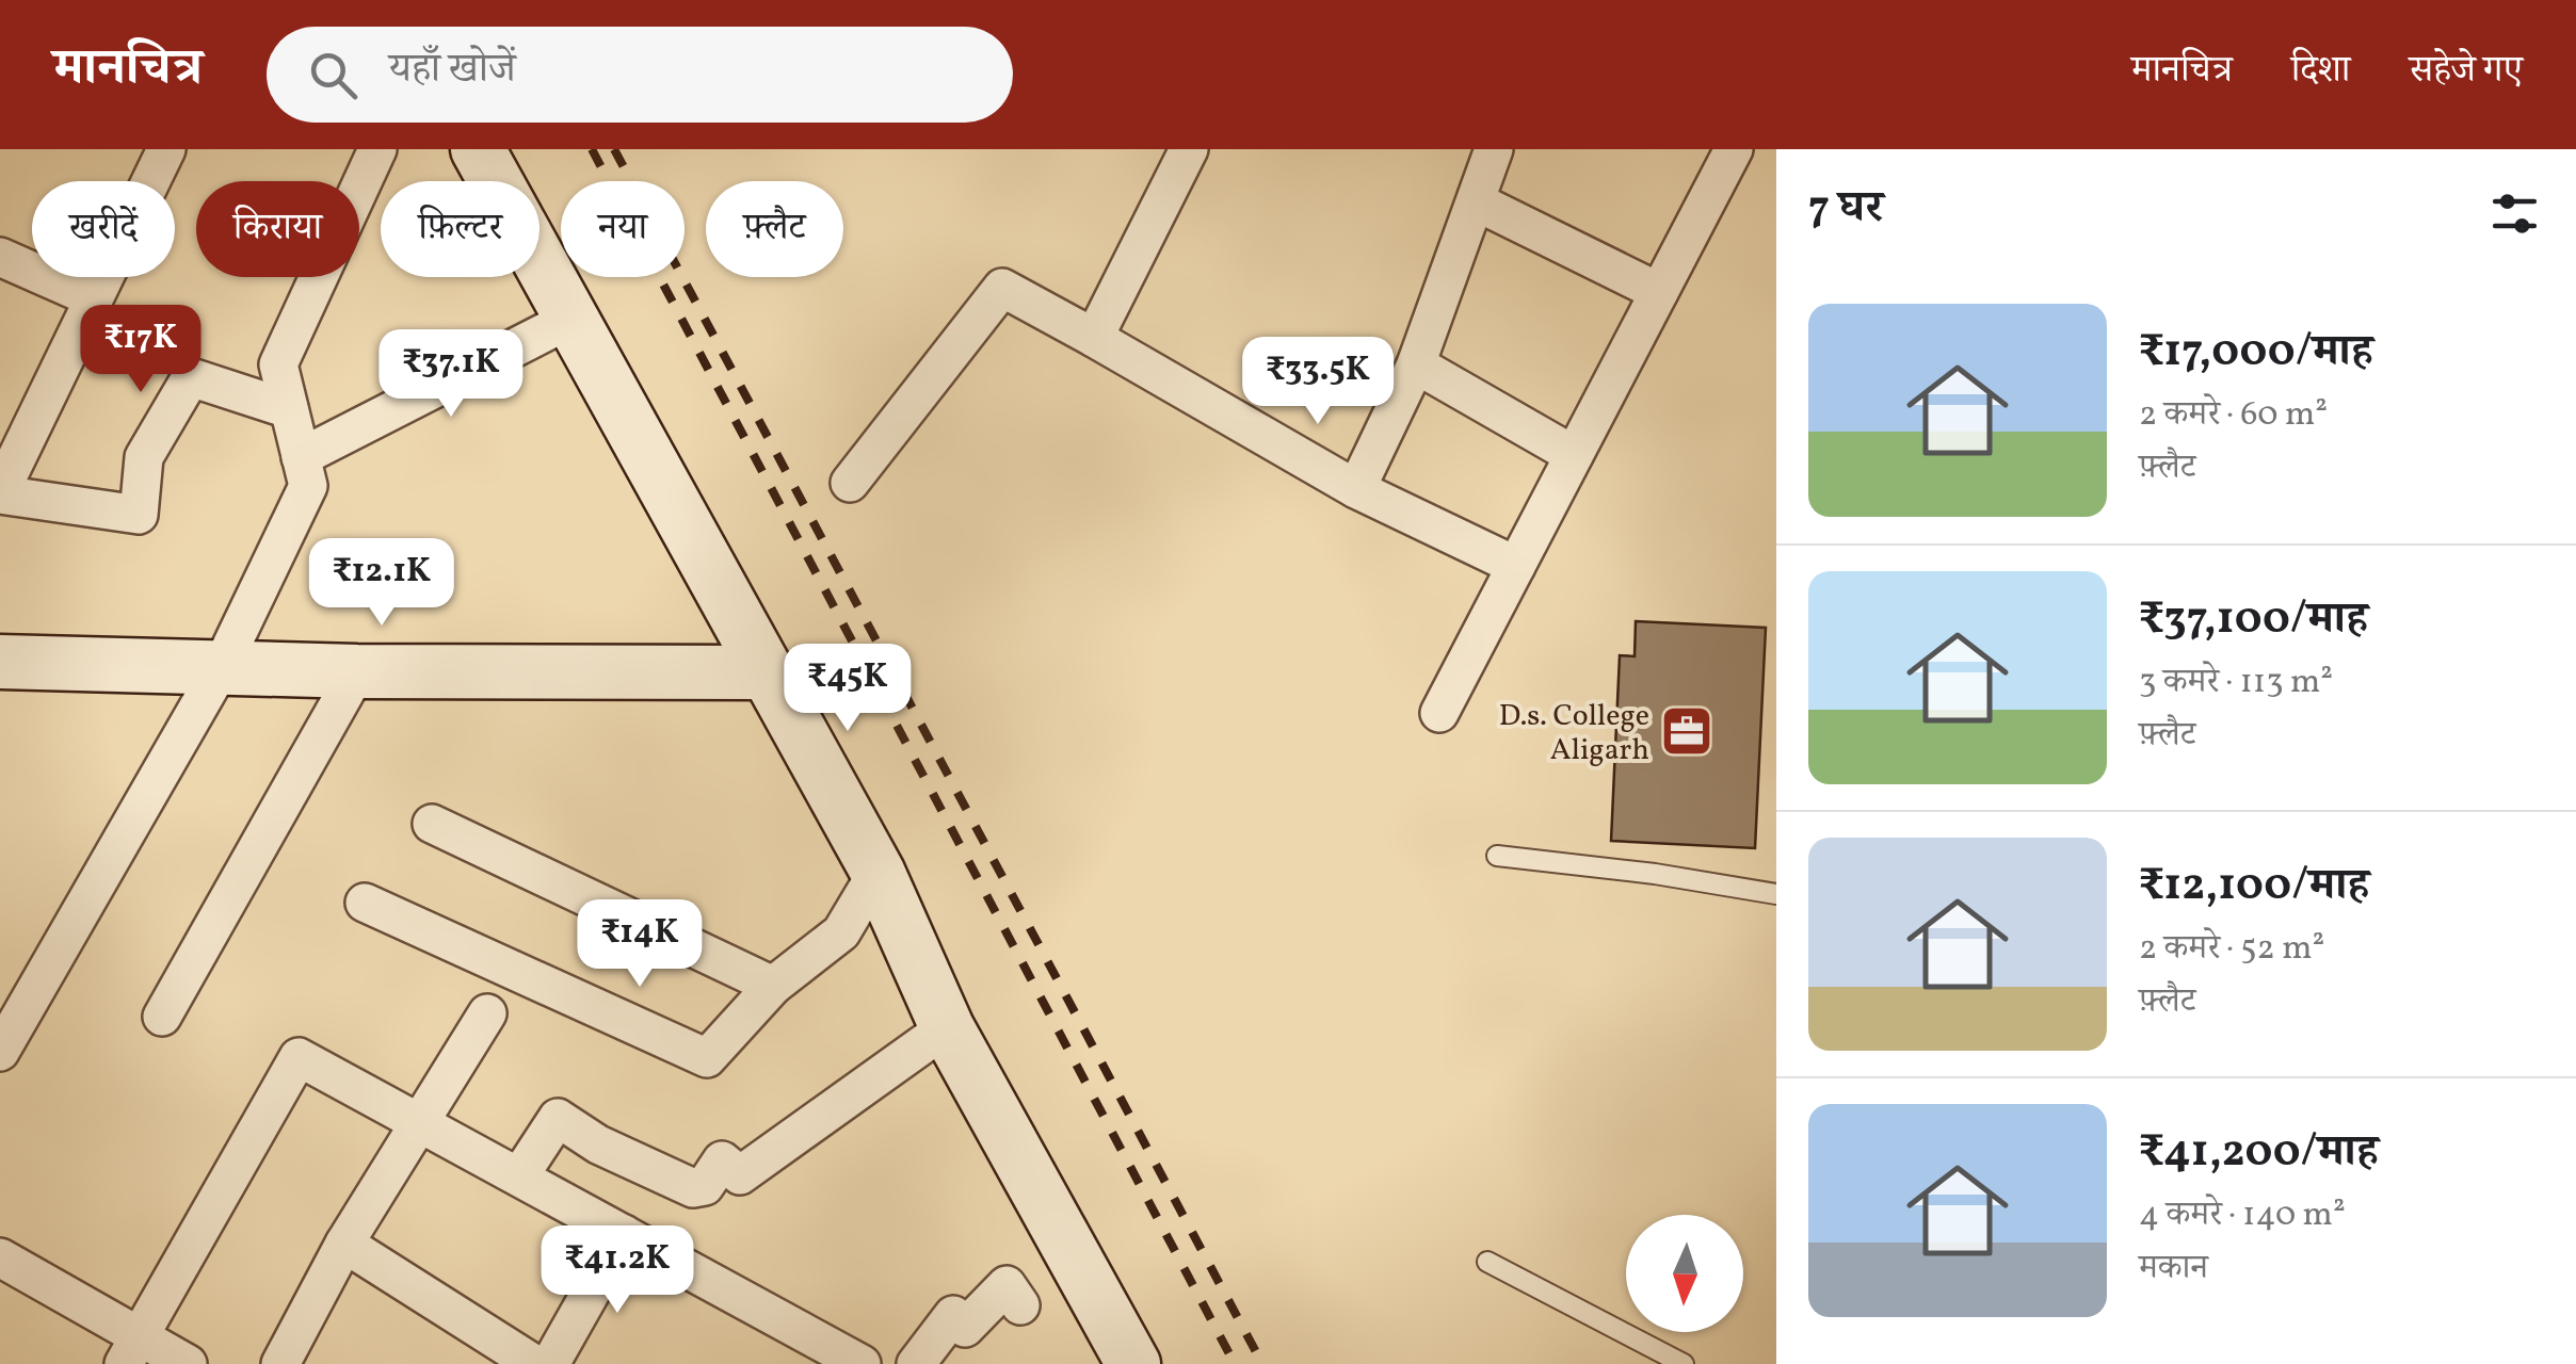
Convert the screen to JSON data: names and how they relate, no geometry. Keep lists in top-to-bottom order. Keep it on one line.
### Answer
{"places":{"office":["D.s. College Aligarh"]},"north":"bottom","page":{"header":"मानचित्र","search":"यहाँ खोजें","nav":["मानचित्र","दिशा","सहेजे गए"],"heading":"7 घर","chip":["खरीदें","किराया","फ़िल्टर","नया","फ़्लैट"],"list":[{"name":"₹17,000/माह","note":"2 कमरे · 60 m² · फ़्लैट"},{"name":"₹37,100/माह","note":"3 कमरे · 113 m² · फ़्लैट"},{"name":"₹12,100/माह","note":"2 कमरे · 52 m² · फ़्लैट"},{"name":"₹41,200/माह","note":"4 कमरे · 140 m² · मकान"}],"price":["₹17K","₹37.1K","₹33.5K","₹12.1K","₹45K","₹14K","₹41.2K"]}}
